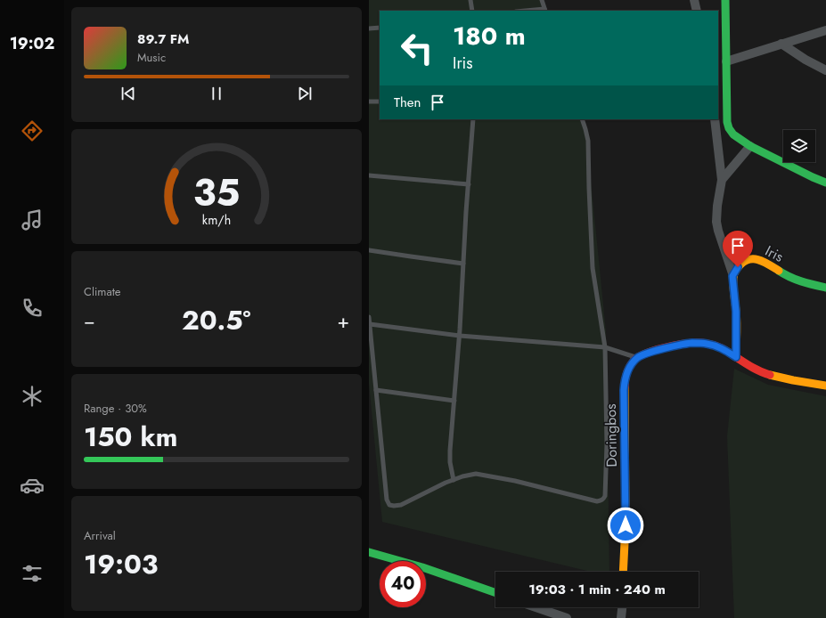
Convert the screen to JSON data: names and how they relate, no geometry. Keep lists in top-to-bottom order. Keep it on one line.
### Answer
{"streets":{"street":["Iris","Doringbos"]},"page":{"tabs":"19:02","turn":["180 m","Iris"],"song":["89.7 FM","Music"],"then":"Then","tile":["Climate",["Range · 30%","150 km"],["Arrival","19:03"]],"heat":["−","20.5°","+"],"limit":"40","trip":"19:03 · 1 min · 240 m","gauge":["35","km/h"]}}
